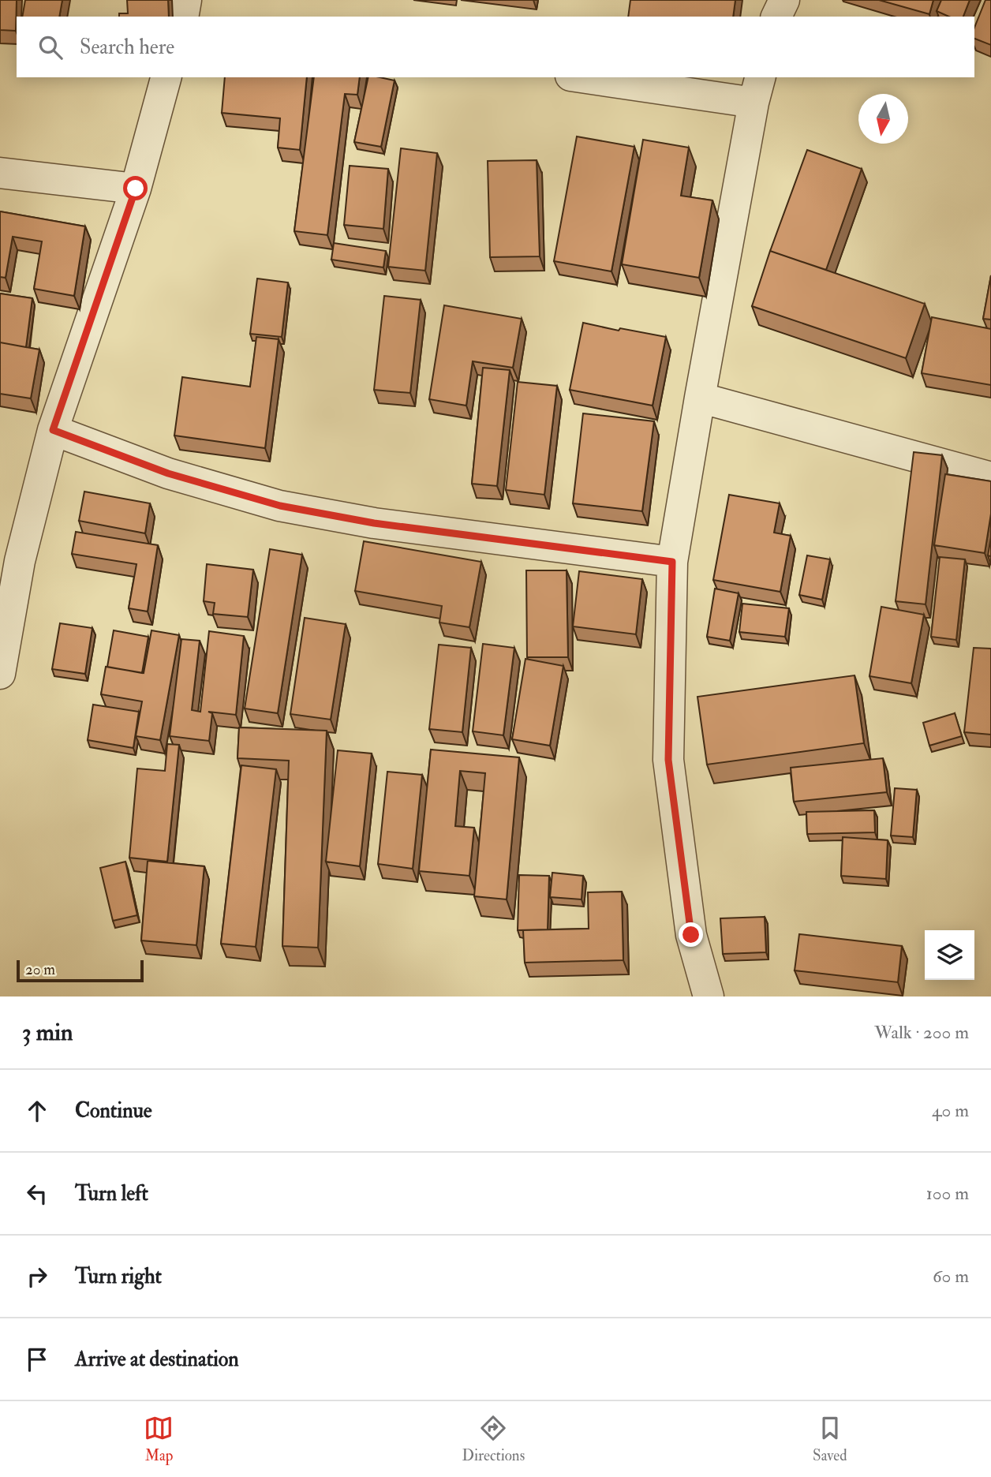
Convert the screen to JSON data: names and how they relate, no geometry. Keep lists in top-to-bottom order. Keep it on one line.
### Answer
{"scale_bar":"20 m","north":"bottom","page":{"search":"Search here","scale":"20 m","heading":["3 min","Walk · 200 m"],"list":[["Continue","40 m"],["Turn left","100 m"],["Turn right","60 m"],"Arrive at destination"],"nav":["Map","Directions","Saved"]}}
